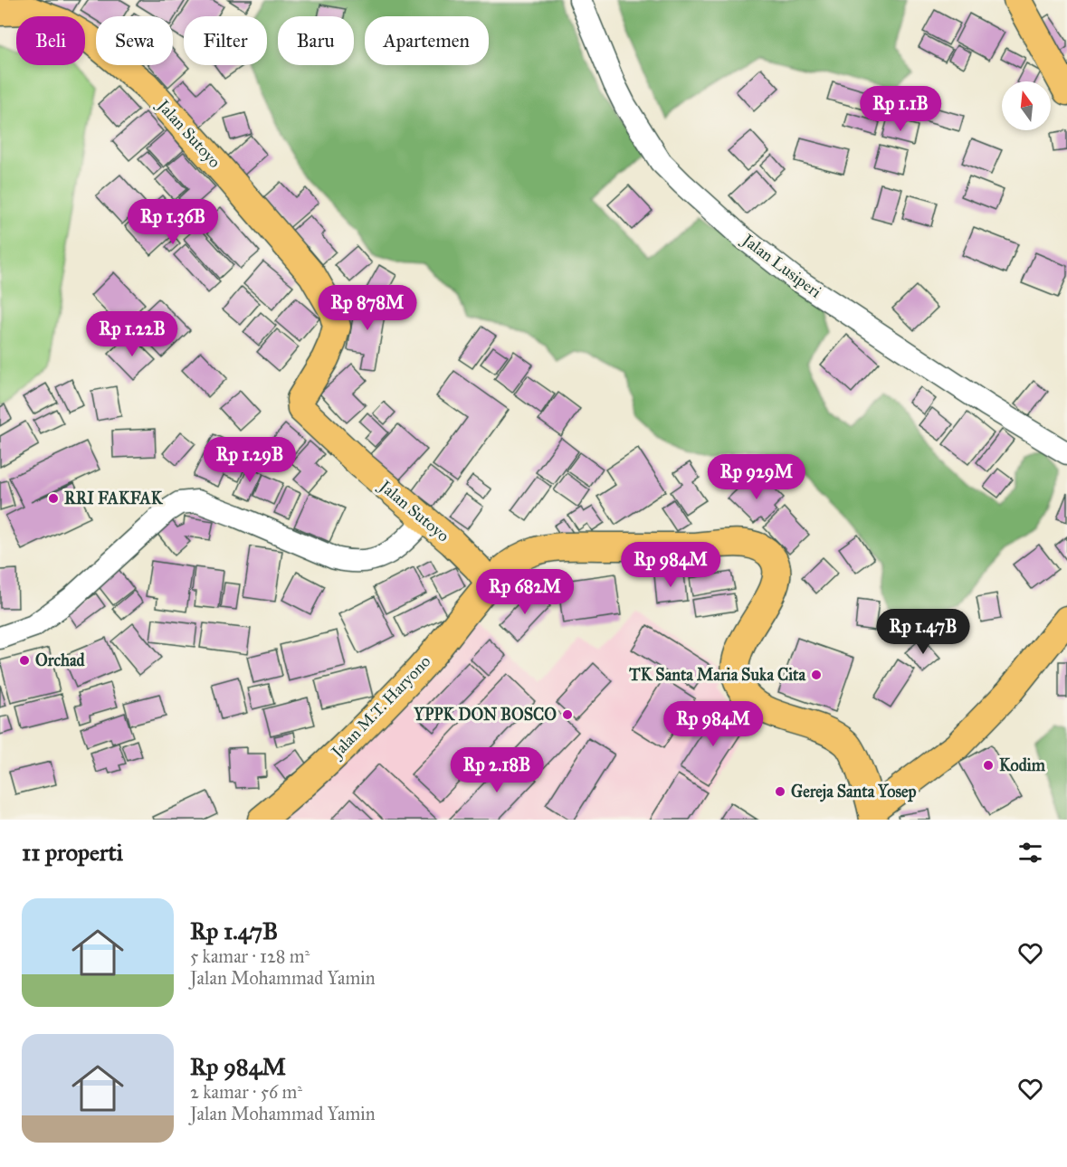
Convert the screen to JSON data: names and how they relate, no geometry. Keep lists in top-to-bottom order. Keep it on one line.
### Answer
{"streets":{"main road":["Jalan Sutoyo","Jalan M.T. Haryono"],"street":["Jalan Lusiperi"]},"crossings":[["Jalan Sutoyo","Jalan M.T. Haryono"]],"places":["RRI FAKFAK","Orchad","TK Santa Maria Suka Cita","YPPK DON BOSCO","Kodim","Gereja Santa Yosep"],"north":"top","page":{"chip":["Beli","Sewa","Filter","Baru","Apartemen"],"price":["Rp 1.1B","Rp 1.36B","Rp 878M","Rp 1.22B","Rp 1.29B","Rp 929M","Rp 984M","Rp 682M","Rp 1.47B","Rp 984M","Rp 2.18B"],"heading":"11 properti","list":[{"name":"Rp 1.47B","note":"5 kamar · 128 m² · Jalan Mohammad Yamin"},{"name":"Rp 984M","note":"2 kamar · 56 m² · Jalan Mohammad Yamin"}]}}
